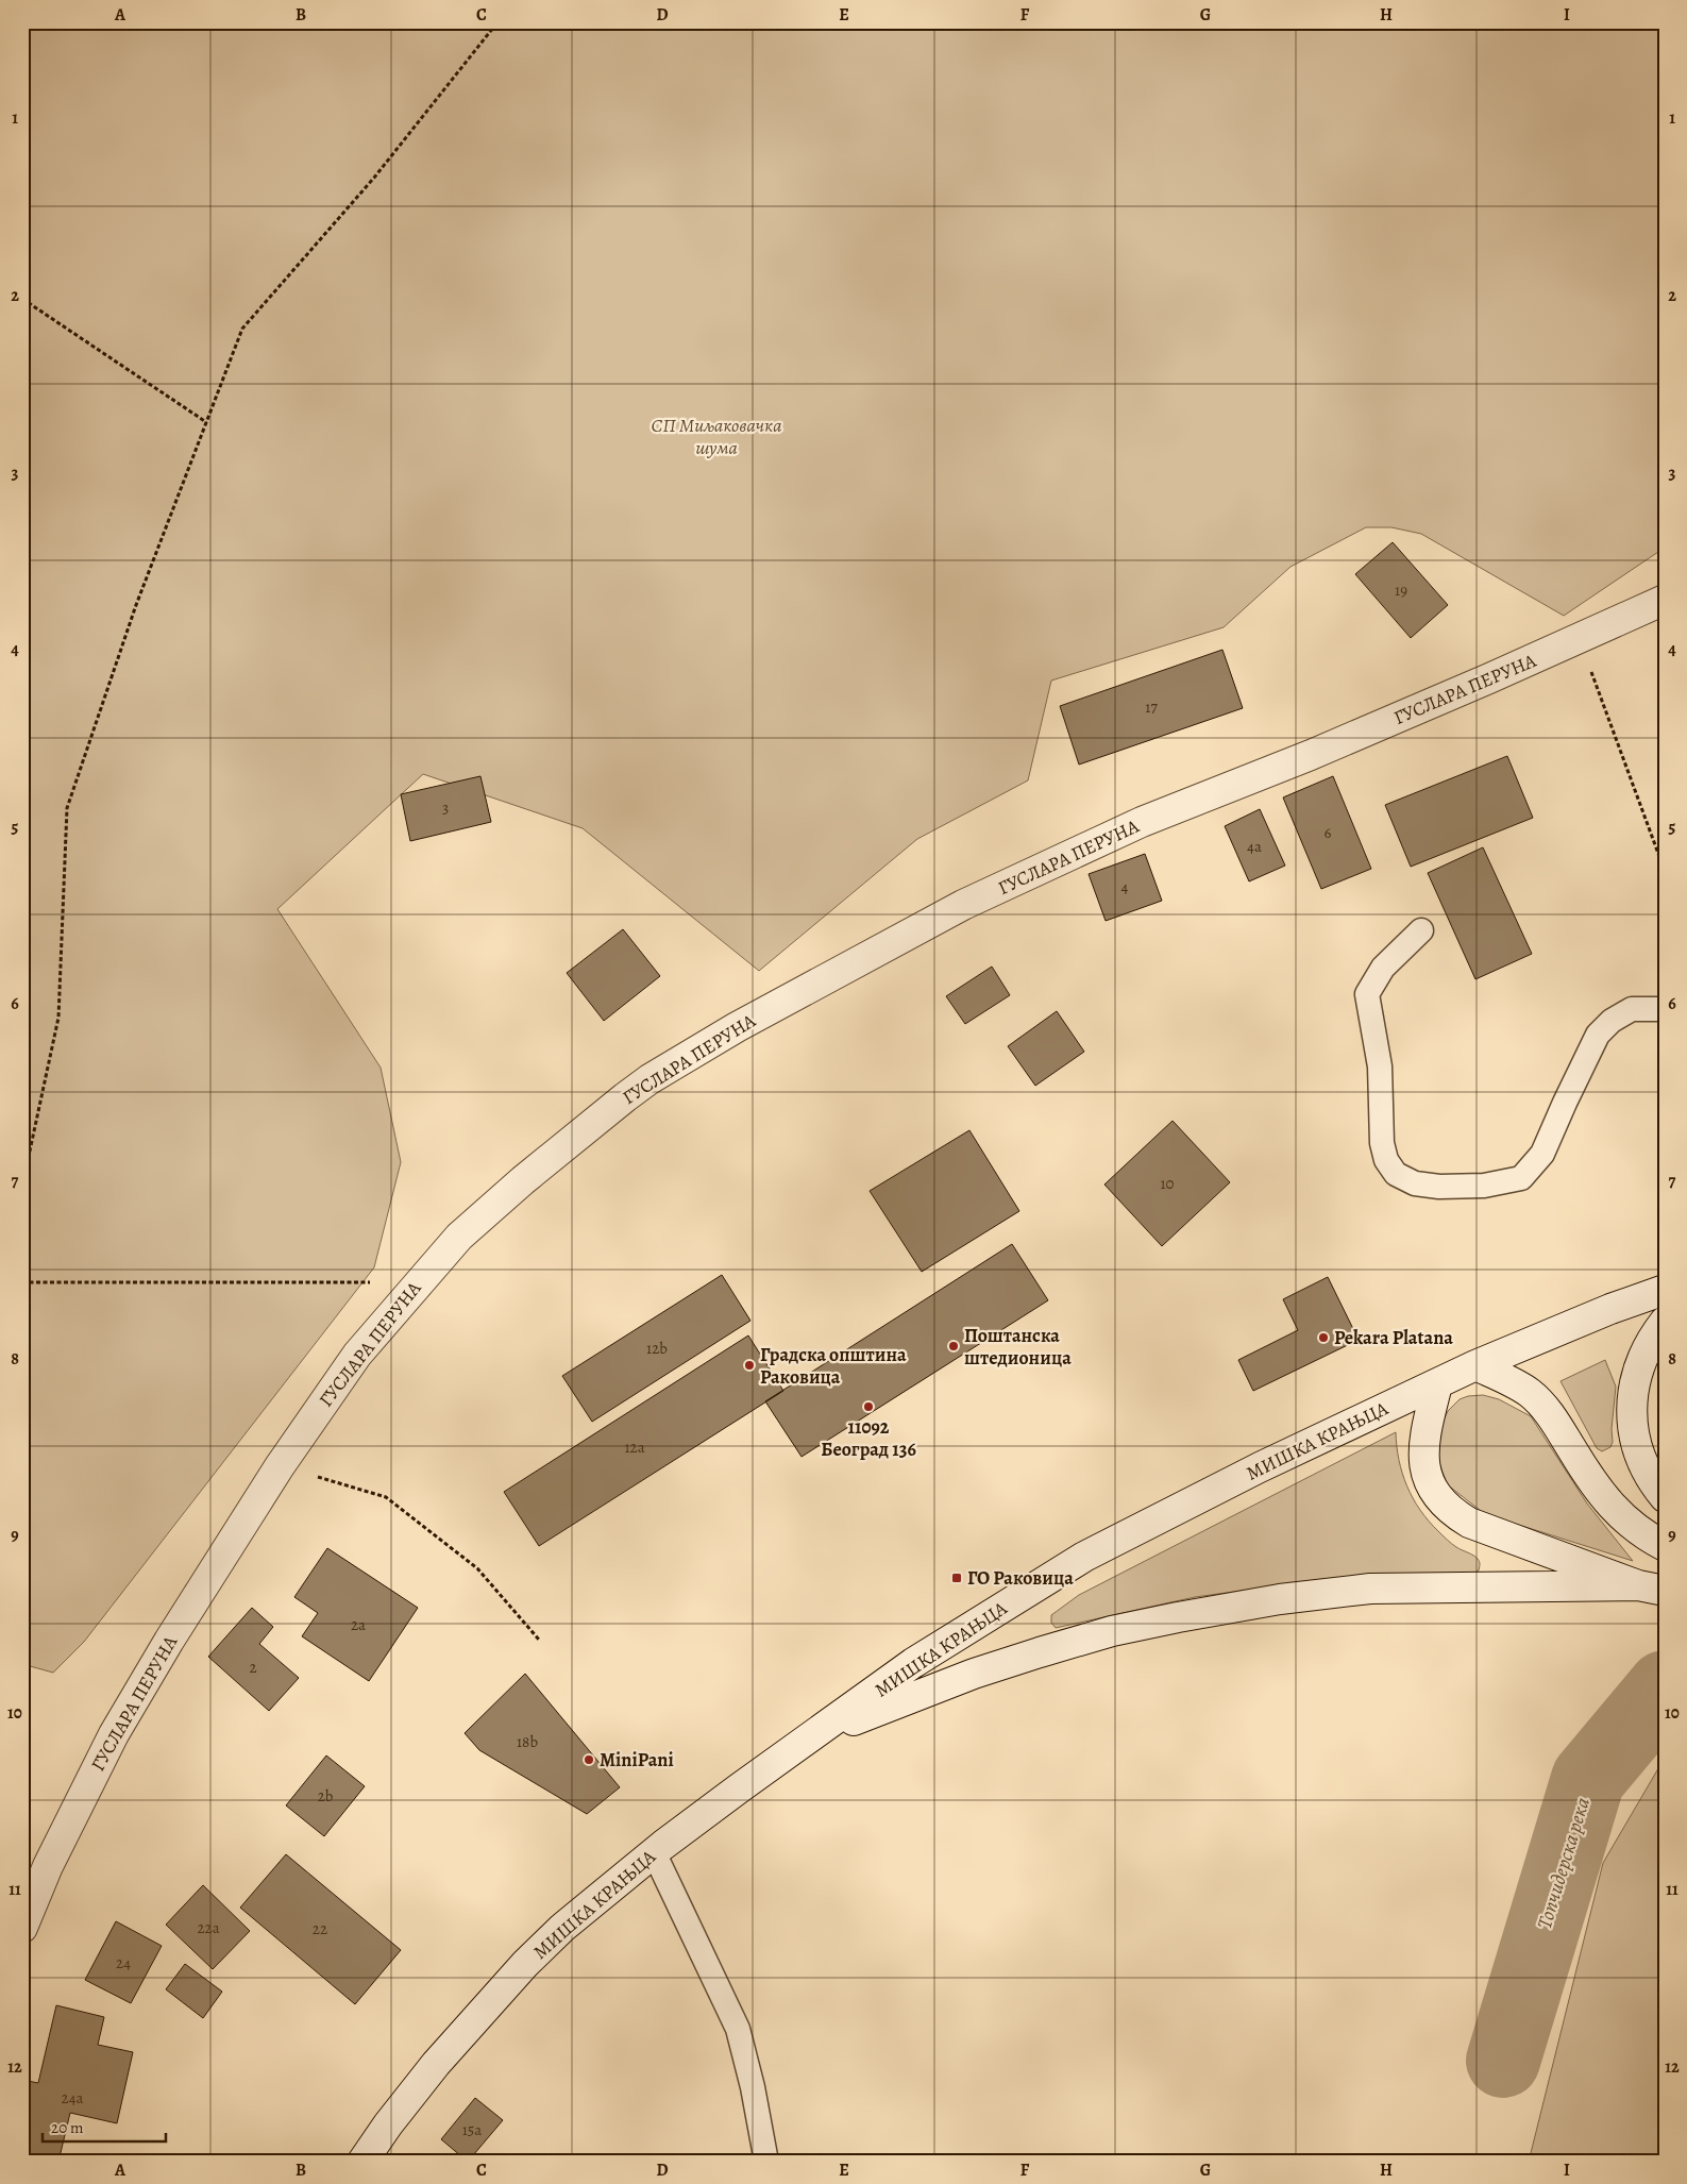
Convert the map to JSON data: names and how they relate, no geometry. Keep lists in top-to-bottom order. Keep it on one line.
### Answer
{"streets":{"main road":["ГУСЛАРА ПЕРУНА","МИШКА КРАЊЦА"]},"water":["Топчидерска река"],"parks":["СП Миљаковачка шума"],"places":{"other":["Pekara Platana","Поштанска штедионица","Градска општина Раковица","11092 Београд 136","MiniPani"],"transit":["ГО Раковица"]},"house_numbers":["19","17","3","6","4a","4","10","12b","12a","2a","2","18b","2b","22a","22","24","24a","15a"],"scale_bar":"20 m","grid":{"columns":["A","B","C","D","E","F","G","H","I"],"rows":["1","2","3","4","5","6","7","8","9","10","11","12"]}}
